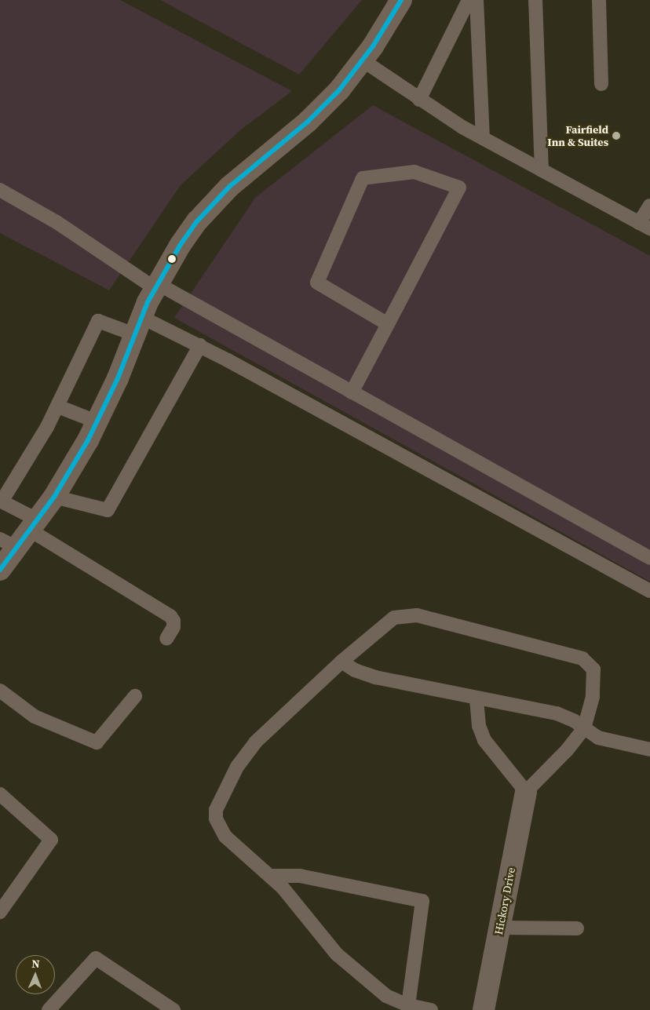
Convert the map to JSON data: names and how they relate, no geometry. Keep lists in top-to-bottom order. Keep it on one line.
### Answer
{"streets":{"street":["Hickory Drive"]},"places":["Fairfield Inn & Suites"],"north":"top"}
